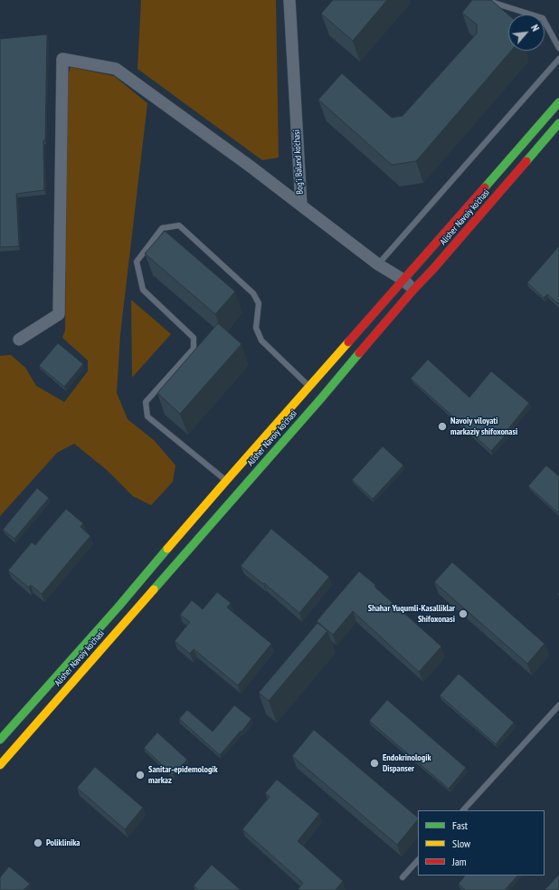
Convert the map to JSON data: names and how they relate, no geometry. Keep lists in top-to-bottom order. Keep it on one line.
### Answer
{"streets":{"main road":["Alisher Navoiy ko'chasi"],"street":["Bog'i Baland ko'chasi"]},"crossings":[["Bog'i Baland ko'chasi","Alisher Navoiy ko'chasi"]],"places":["Navoiy viloyati markaziy shifoxonasi","Shahar Yuqumli-Kasalliklar Shifoxonasi","Endokrinologik Dispanser","Sanitar-epidemologik markaz","Poliklinika"],"legend":["Fast","Slow","Jam"],"north":"top right"}
